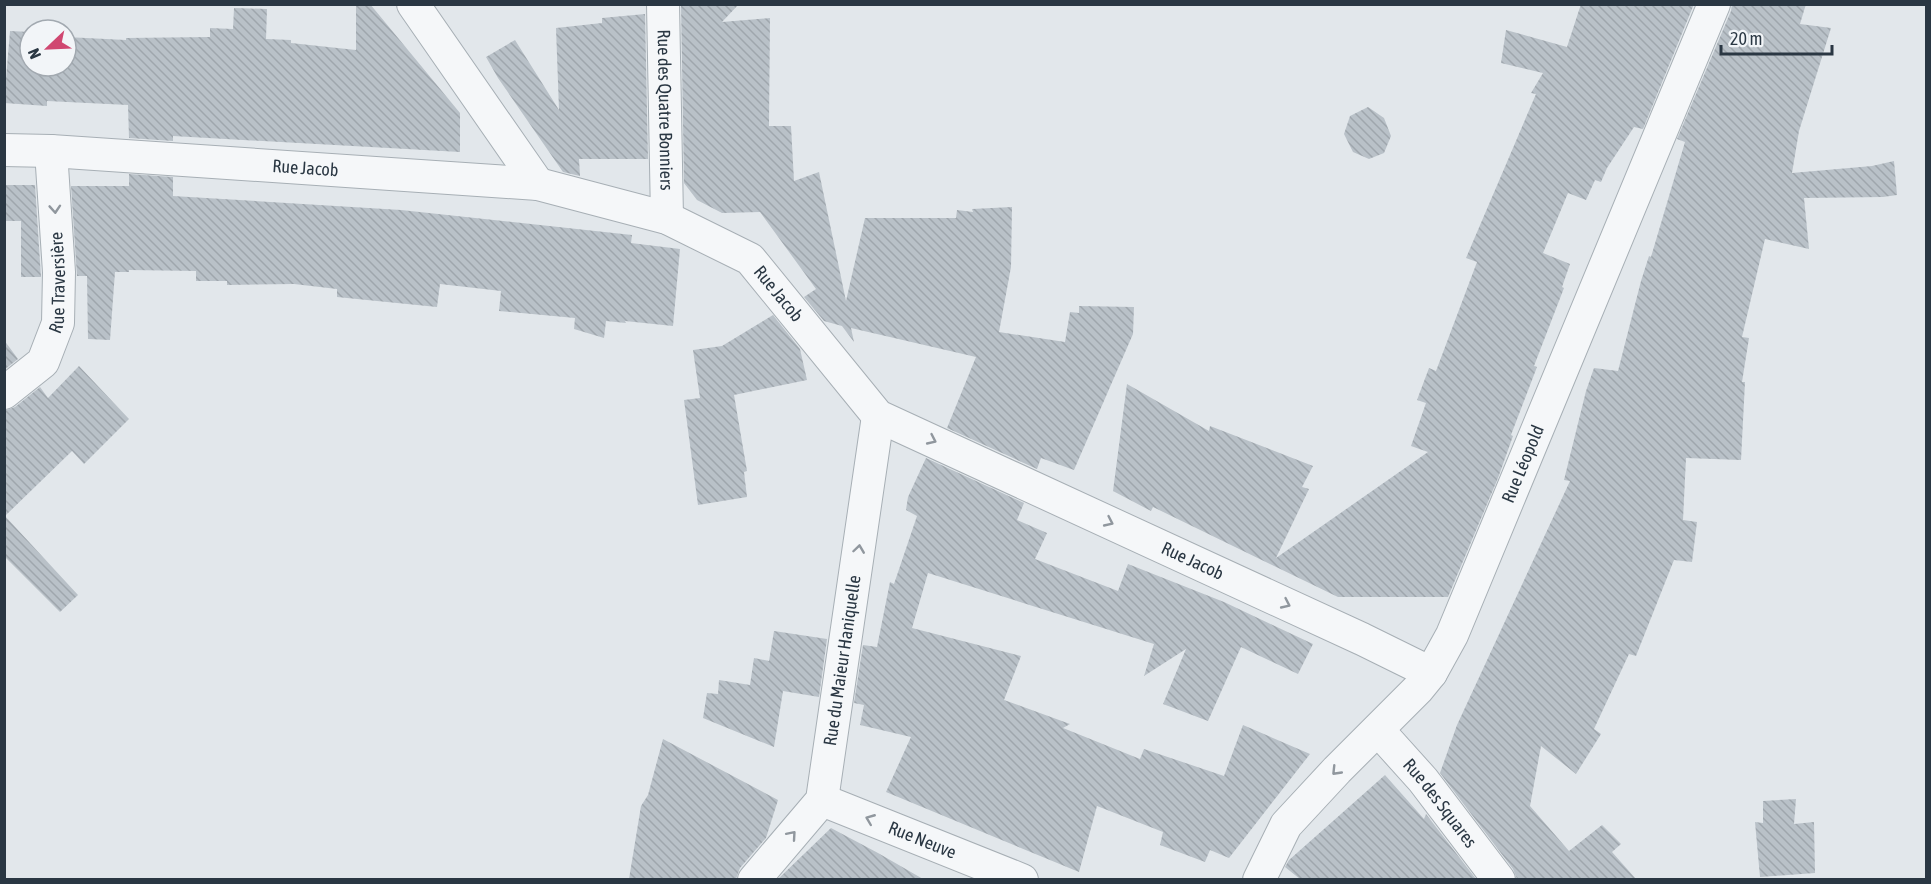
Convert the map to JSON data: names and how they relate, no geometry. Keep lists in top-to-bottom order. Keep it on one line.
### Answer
{"streets":{"street":["Rue des Quatre Bonniers","Rue Jacob","Rue Traversière","Rue Léopold","Rue du Maieur Haniquelle","Rue des Squares","Rue Neuve"]},"crossings":[["Rue des Quatre Bonniers","Rue Jacob"],["Rue Jacob","Rue Traversière"],["Rue Jacob","Rue Léopold"],["Rue Jacob","Rue du Maieur Haniquelle"],["Rue Léopold","Rue des Squares"],["Rue du Maieur Haniquelle","Rue Neuve"]],"one_way":["Rue Jacob","Rue Traversière","Rue du Maieur Haniquelle","Rue Neuve"],"scale_bar":"20 m","north":"bottom left"}
